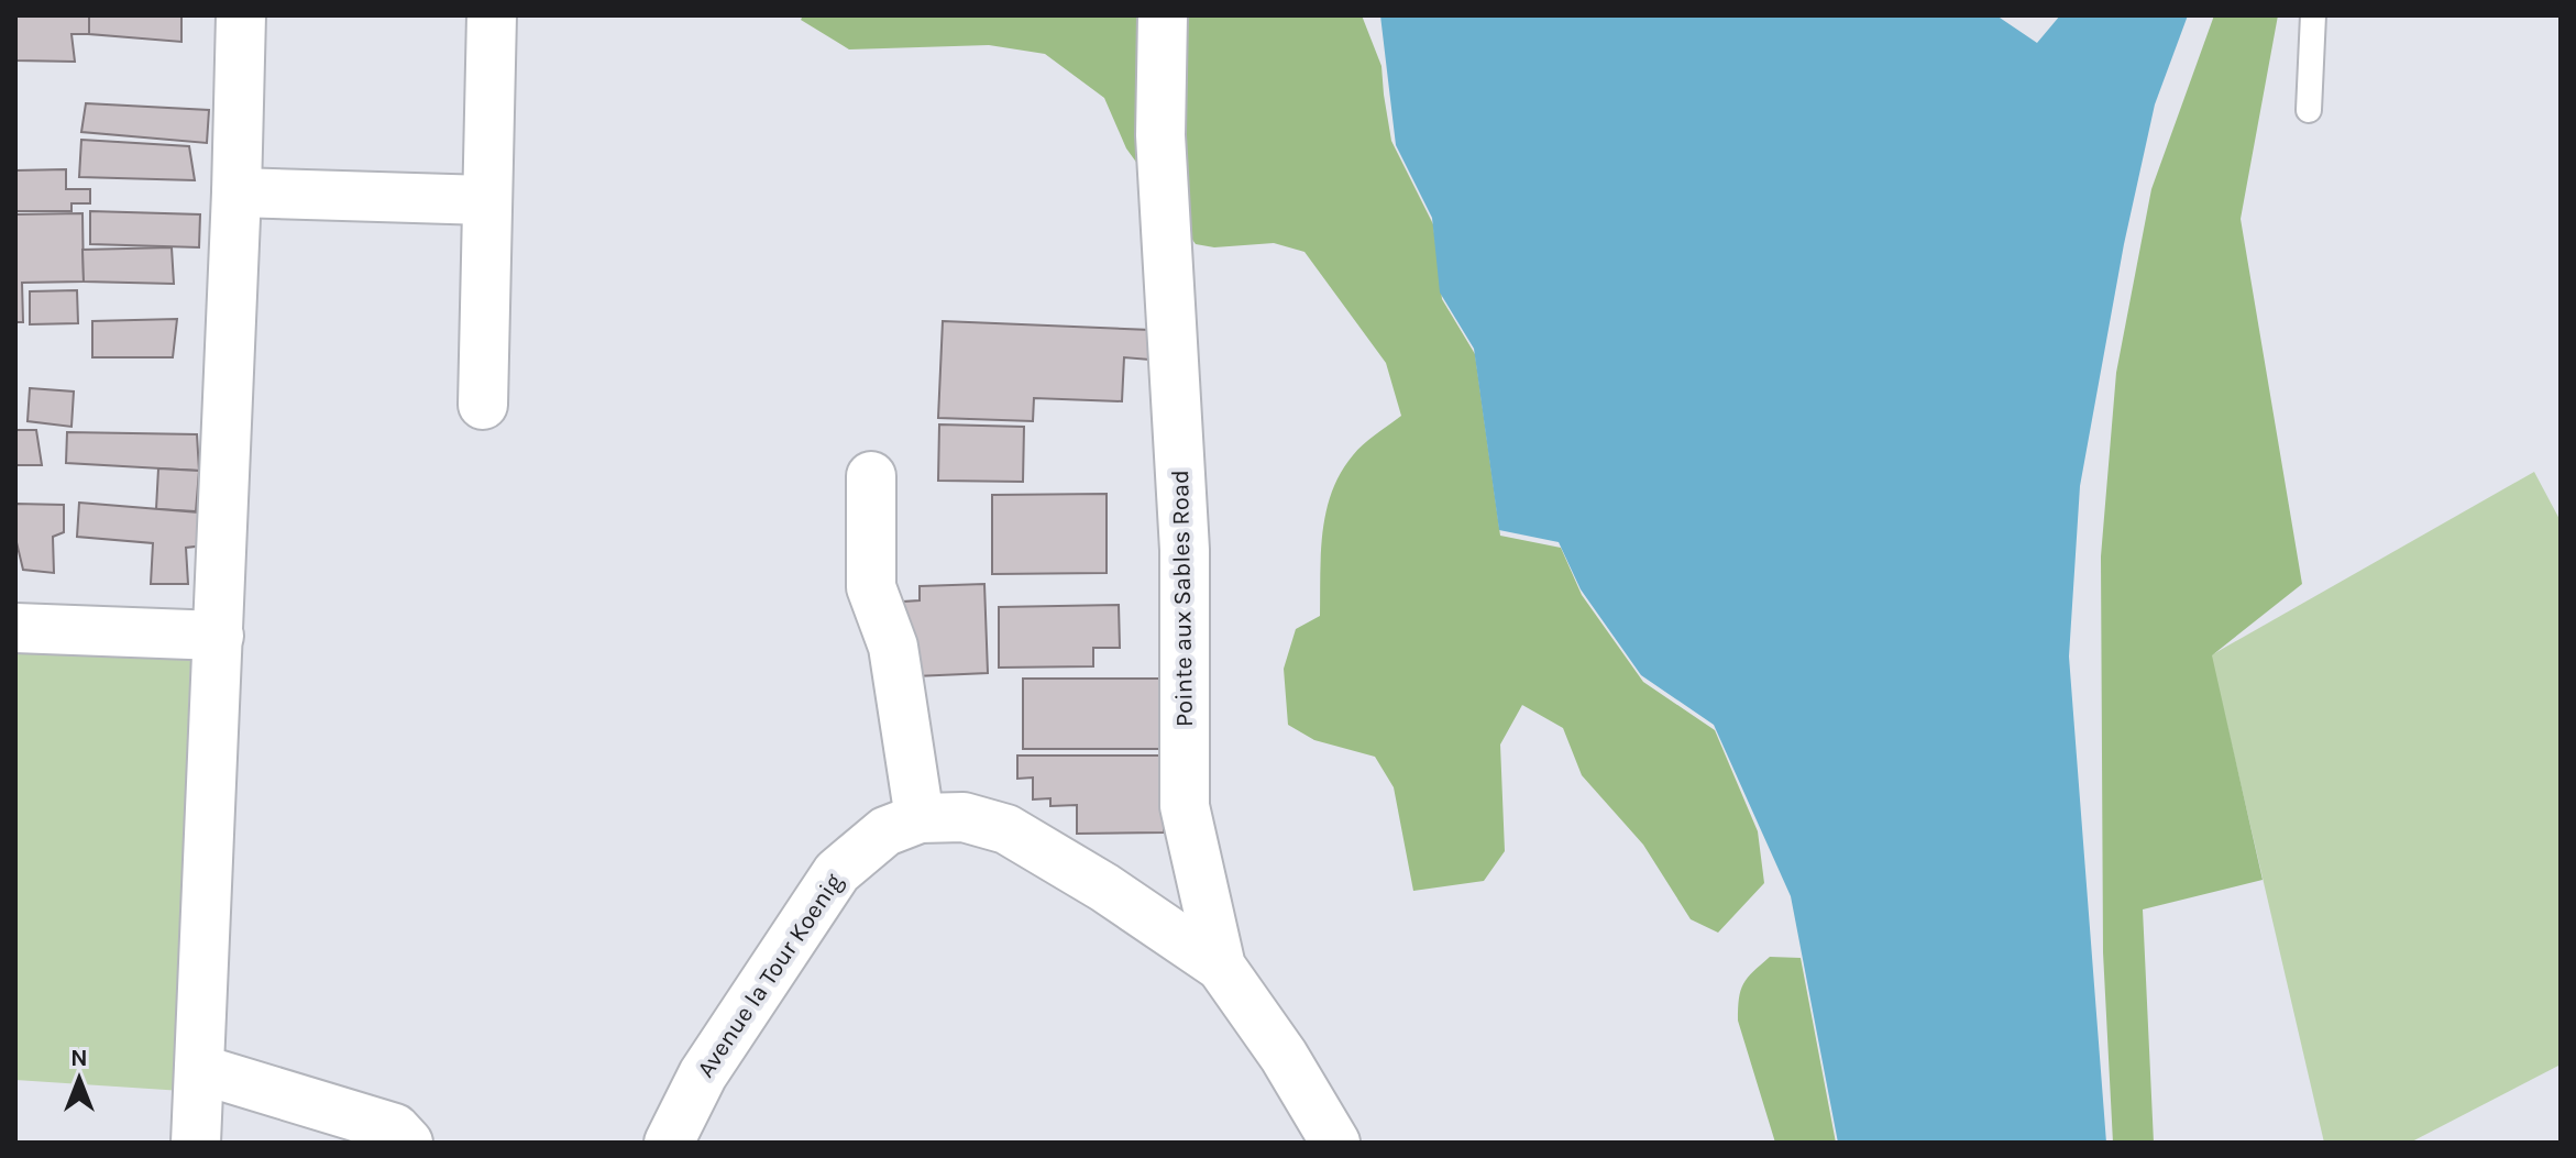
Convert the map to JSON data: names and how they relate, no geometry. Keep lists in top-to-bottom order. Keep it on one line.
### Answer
{"streets":{"street":["Pointe aux Sables Road","Avenue la Tour Koenig"]},"crossings":[["Pointe aux Sables Road","Avenue la Tour Koenig"]],"north":"top"}
